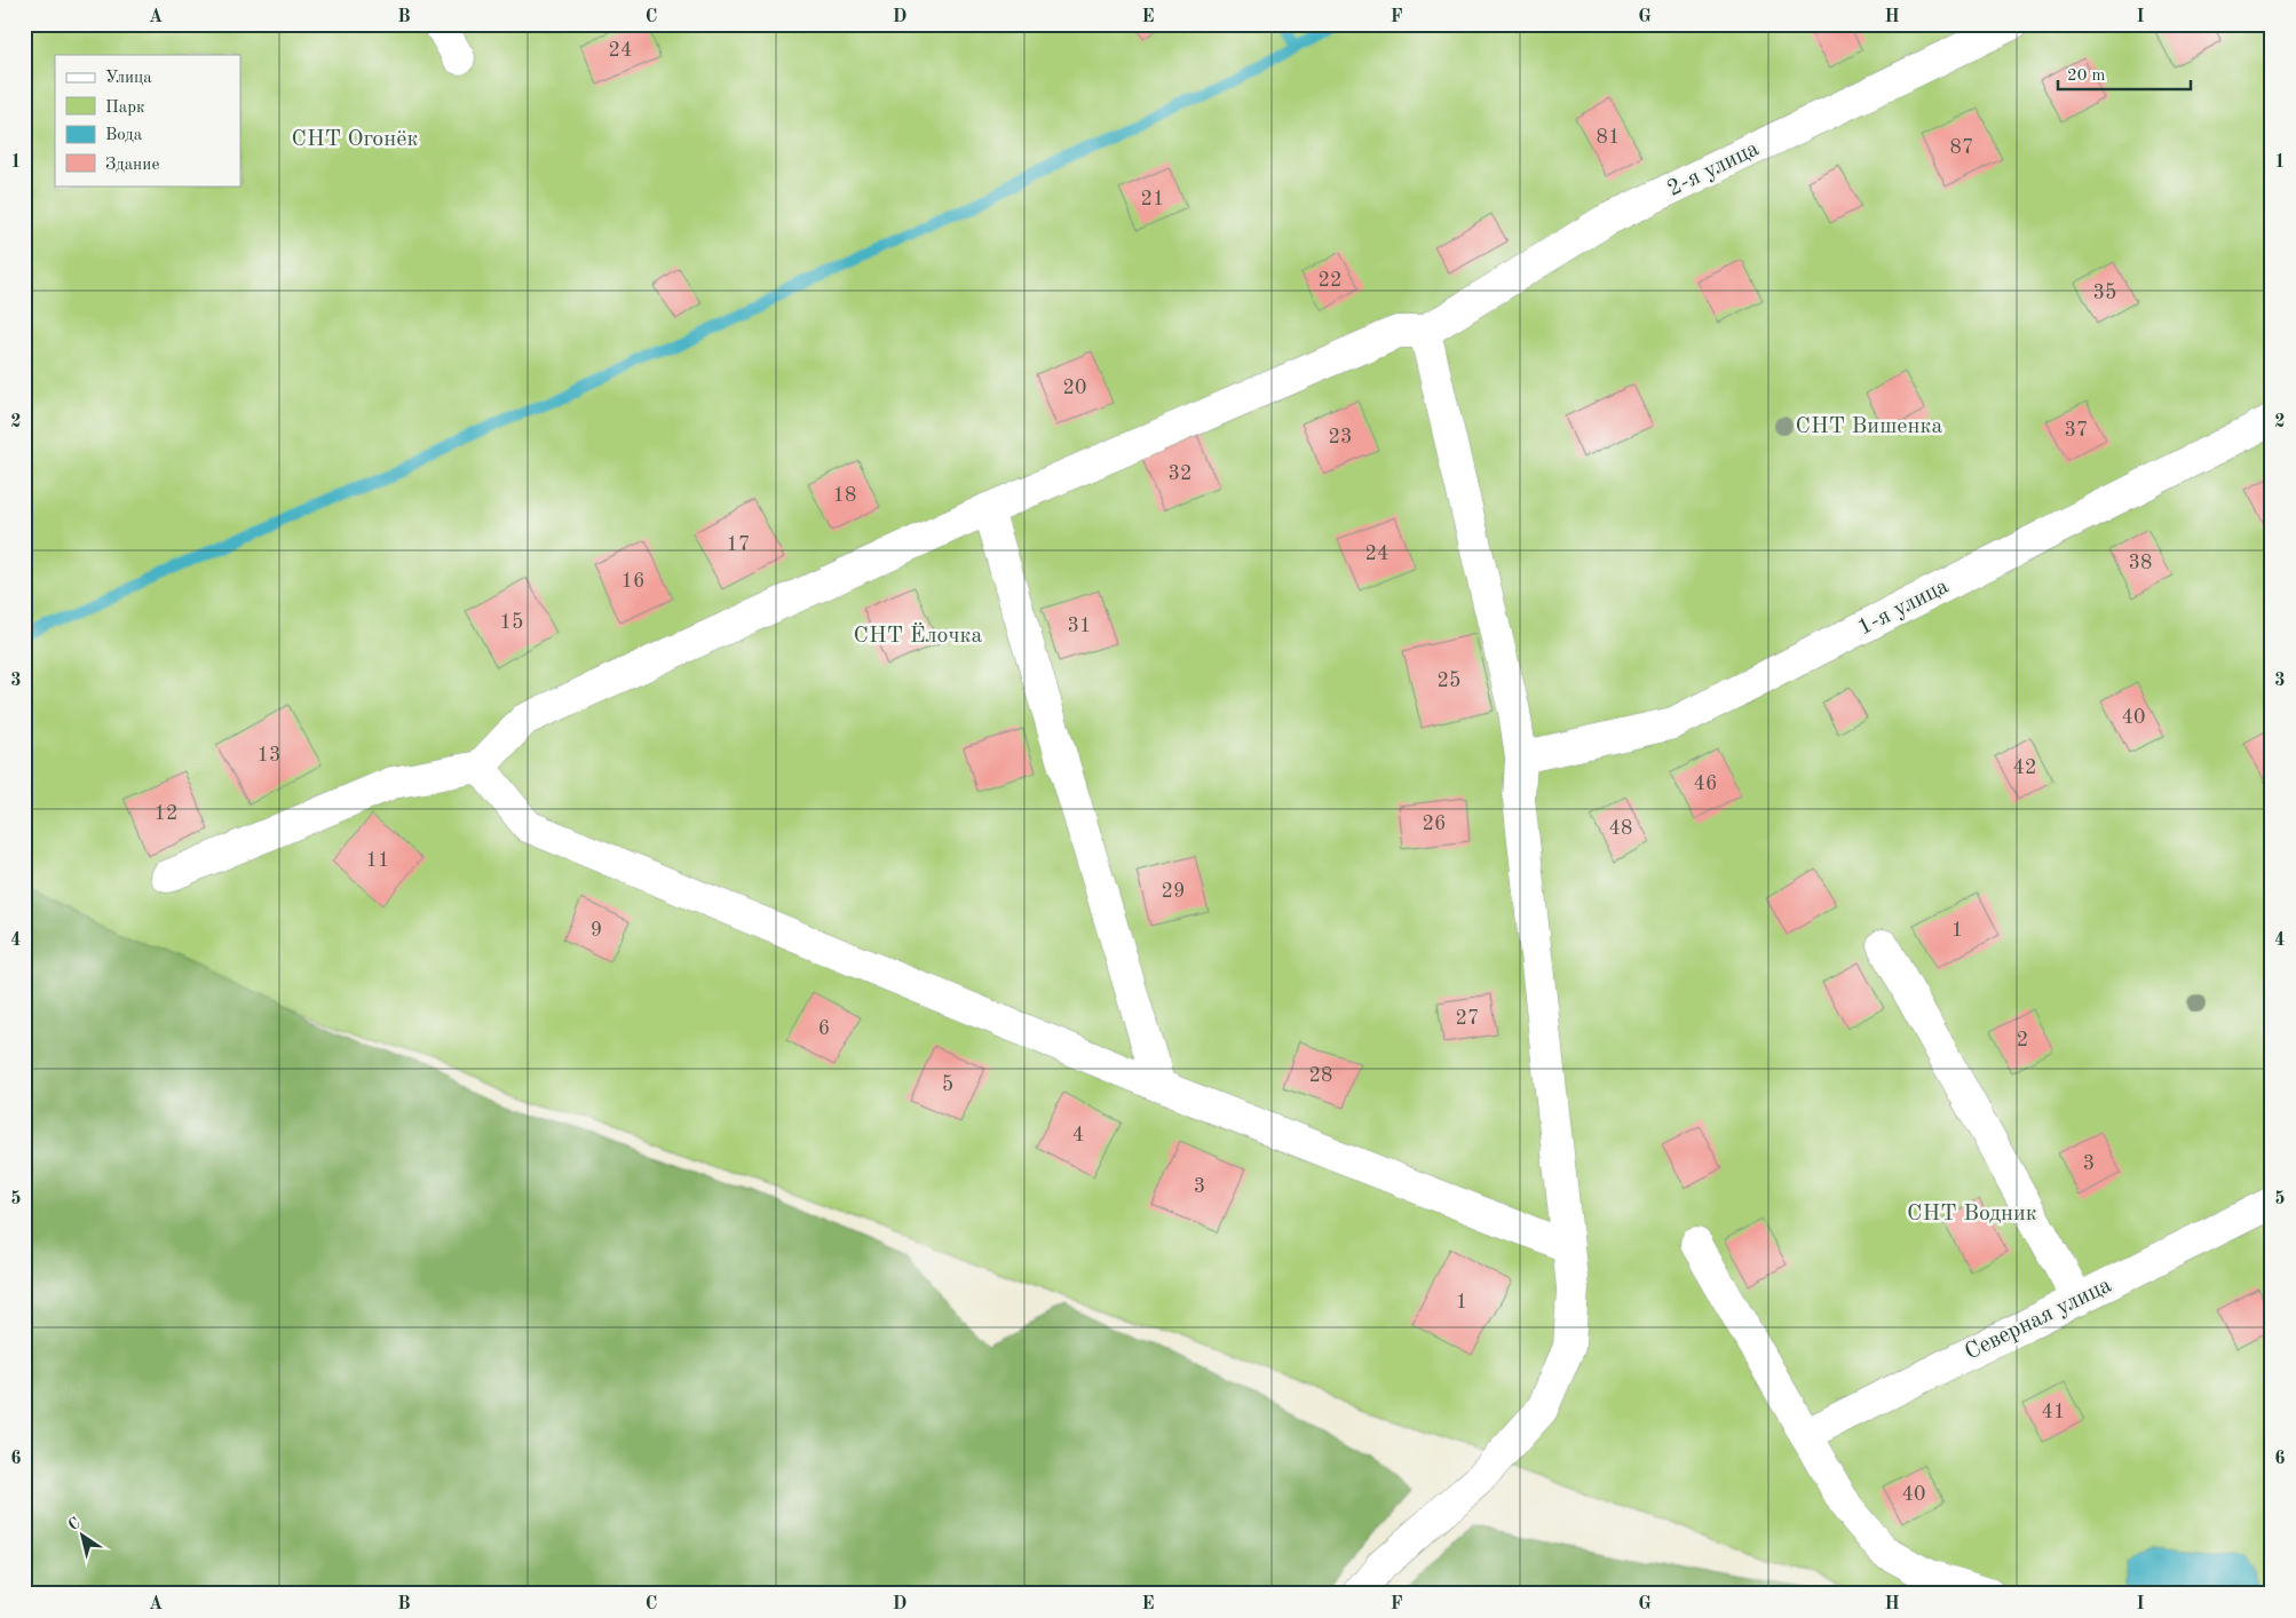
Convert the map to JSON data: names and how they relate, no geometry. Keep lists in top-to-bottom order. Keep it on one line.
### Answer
{"streets":{"street":["2-я улица","1-я улица","Северная улица"]},"parks":["СНТ Огонёк","СНТ Вишенка","СНТ Ёлочка","СНТ Водник"],"house_numbers":["24","81","87","21","22","35","20","37","23","32","18","17","24","38","16","15","31","25","40","13","42","46","12","26","48","11","29","9","1","27","6","2","28","5","4","3","3","1","41","40"],"legend":["Улица","Парк","Вода","Здание"],"scale_bar":"20 m","north":"top left","grid":{"columns":["A","B","C","D","E","F","G","H","I"],"rows":["1","2","3","4","5","6"]}}
